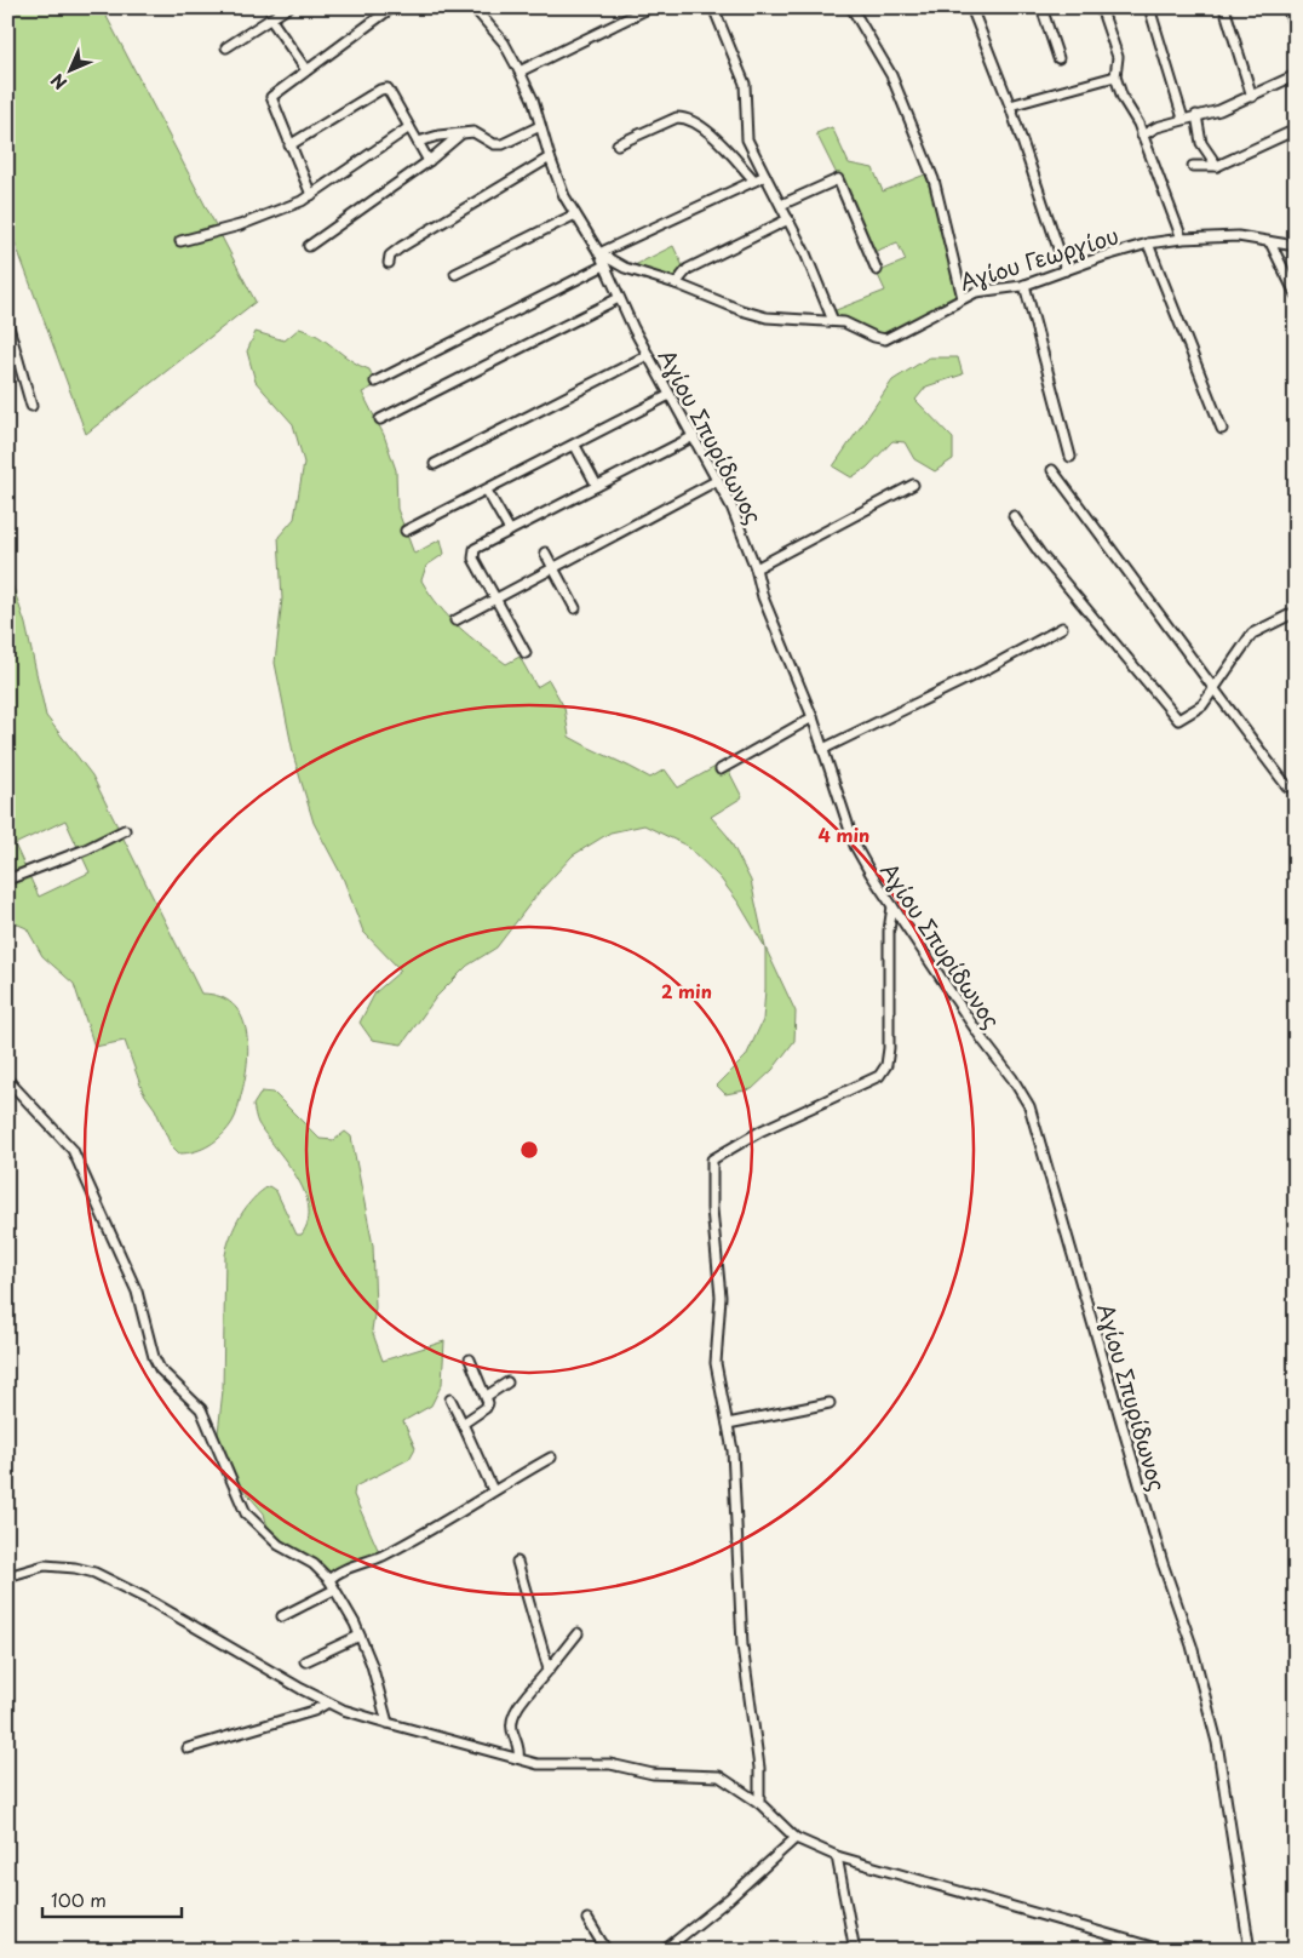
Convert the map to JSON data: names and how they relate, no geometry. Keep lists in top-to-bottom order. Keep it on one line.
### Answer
{"streets":{"street":["Αγίου Γεωργίου","Αγίου Σπυρίδωνος"]},"crossings":[["Αγίου Γεωργίου","Αγίου Σπυρίδωνος"]],"scale_bar":"100 m","north":"bottom left","rings":["4 min","2 min"]}
